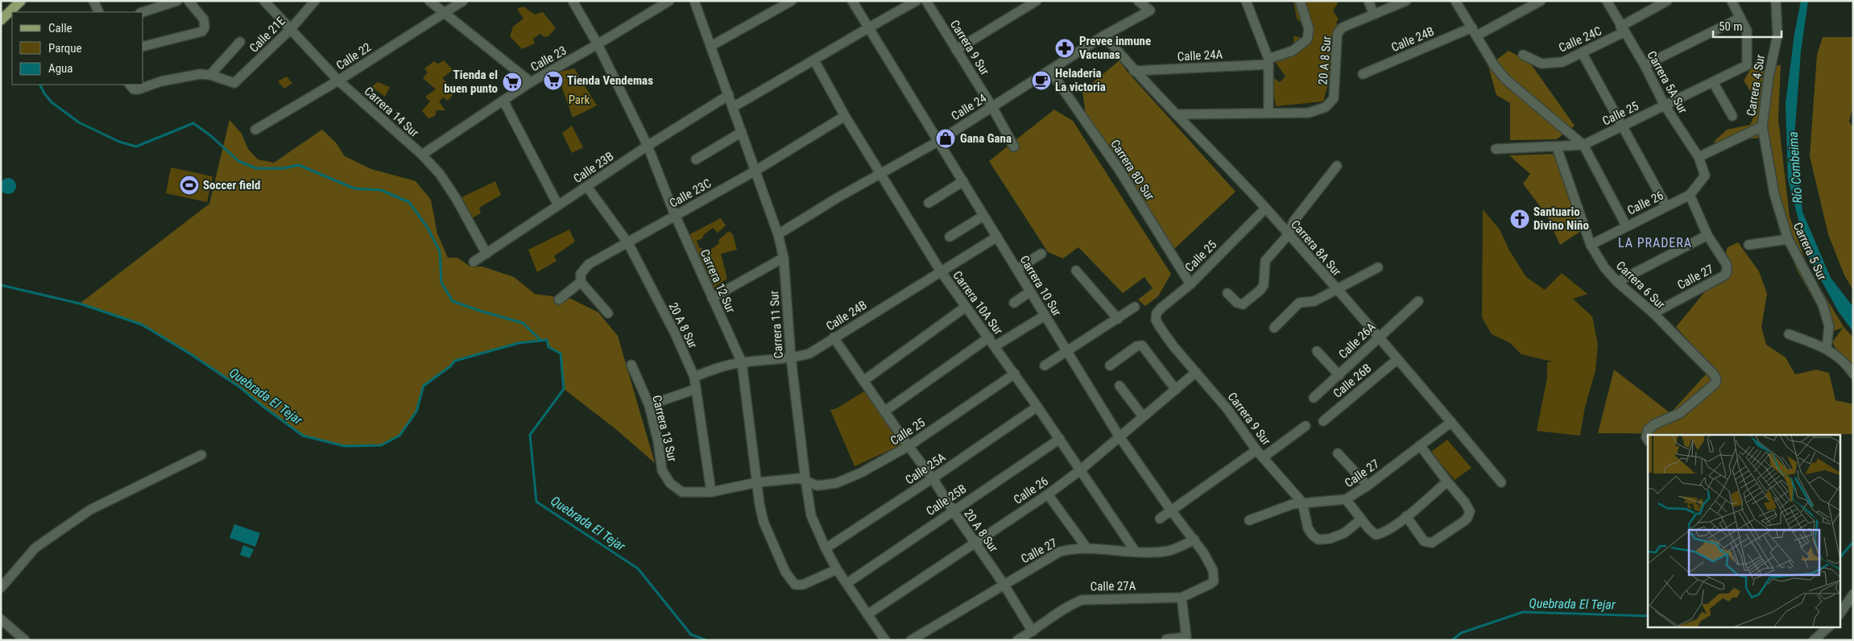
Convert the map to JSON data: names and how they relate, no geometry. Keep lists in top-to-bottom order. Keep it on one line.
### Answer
{"streets":{"street":["Calle 21E","Calle 24B","Calle 24C","Carrera 9 Sur","Calle 24A","Calle 22","Calle 23","20 A 8 Sur","Carrera 5A Sur","Carrera 4 Sur","Calle 24","Carrera 14 Sur","Calle 25","Calle 23B","Carrera 8D Sur","Calle 23C","Calle 26","Carrera 8A Sur","Carrera 5 Sur","Calle 27","Carrera 12 Sur","Carrera 6 Sur","Carrera 10 Sur","Carrera 10A Sur","Carrera 11 Sur","Calle 26A","Calle 26B","Carrera 13 Sur","Calle 25A","Calle 25B","Calle 27A"]},"crossings":[["Calle 21E","Carrera 14 Sur"],["Calle 24B","20 A 8 Sur"],["Calle 24B","Carrera 12 Sur"],["Calle 24B","Carrera 10 Sur"],["Calle 24B","Carrera 10A Sur"],["Calle 24B","Carrera 11 Sur"],["Calle 24C","Carrera 5A Sur"],["Carrera 9 Sur","Calle 24"],["Carrera 9 Sur","Calle 25"],["Carrera 9 Sur","Calle 26"],["Carrera 9 Sur","Calle 27"],["Calle 24A","Carrera 8A Sur"],["Calle 22","Carrera 14 Sur"],["Calle 23","Carrera 14 Sur"],["Calle 23","Carrera 12 Sur"],["20 A 8 Sur","Calle 25"],["20 A 8 Sur","Calle 23B"],["20 A 8 Sur","Calle 23C"],["20 A 8 Sur","Calle 26"],["20 A 8 Sur","Carrera 8A Sur"],["20 A 8 Sur","Calle 27"],["20 A 8 Sur","Carrera 13 Sur"],["20 A 8 Sur","Calle 25A"],["20 A 8 Sur","Calle 25B"],["20 A 8 Sur","Calle 27A"],["Carrera 5A Sur","Calle 25"],["Carrera 5A Sur","Calle 26"],["Carrera 4 Sur","Carrera 5 Sur"],["Calle 24","Carrera 8D Sur"],["Calle 24","Carrera 8A Sur"],["Calle 24","Carrera 10 Sur"],["Calle 24","Carrera 10A Sur"],["Calle 24","Carrera 11 Sur"],["Carrera 14 Sur","Calle 23B"],["Calle 25","Carrera 8D Sur"],["Calle 25","Carrera 8A Sur"],["Calle 25","Carrera 6 Sur"],["Calle 25","Carrera 10A Sur"],["Calle 25","Carrera 11 Sur"],["Calle 23B","Carrera 12 Sur"],["Calle 23B","Carrera 11 Sur"],["Calle 23C","Carrera 12 Sur"],["Calle 23C","Carrera 10A Sur"],["Calle 23C","Carrera 11 Sur"],["Calle 26","Carrera 6 Sur"],["Calle 26","Carrera 10 Sur"],["Calle 26","Carrera 10A Sur"],["Calle 26","Carrera 11 Sur"],["Carrera 8A Sur","Calle 27"],["Carrera 8A Sur","Calle 26A"],["Carrera 8A Sur","Calle 26B"],["Calle 27","Carrera 6 Sur"],["Calle 27","Carrera 10 Sur"],["Calle 27","Carrera 10A Sur"],["Carrera 12 Sur","Carrera 11 Sur"],["Carrera 10 Sur","Calle 27A"],["Carrera 10A Sur","Calle 25A"],["Carrera 10A Sur","Calle 25B"],["Carrera 11 Sur","Calle 25A"],["Carrera 11 Sur","Calle 25B"]],"districts":["LA PRADERA"],"water":["Río Combeima","Quebrada El Tejar"],"parks":["Park"],"places":{"pharmacy":["Prevee inmune Vacunas"],"supermarket":["Tienda Vendemas","Tienda el buen punto"],"cafe":["Heladeria La victoria"],"shop":["Gana Gana"],"sports":["Soccer field"],"church":["Santuario Divino Niño"]},"legend":["Calle","Parque","Agua"],"scale_bar":"50 m"}
